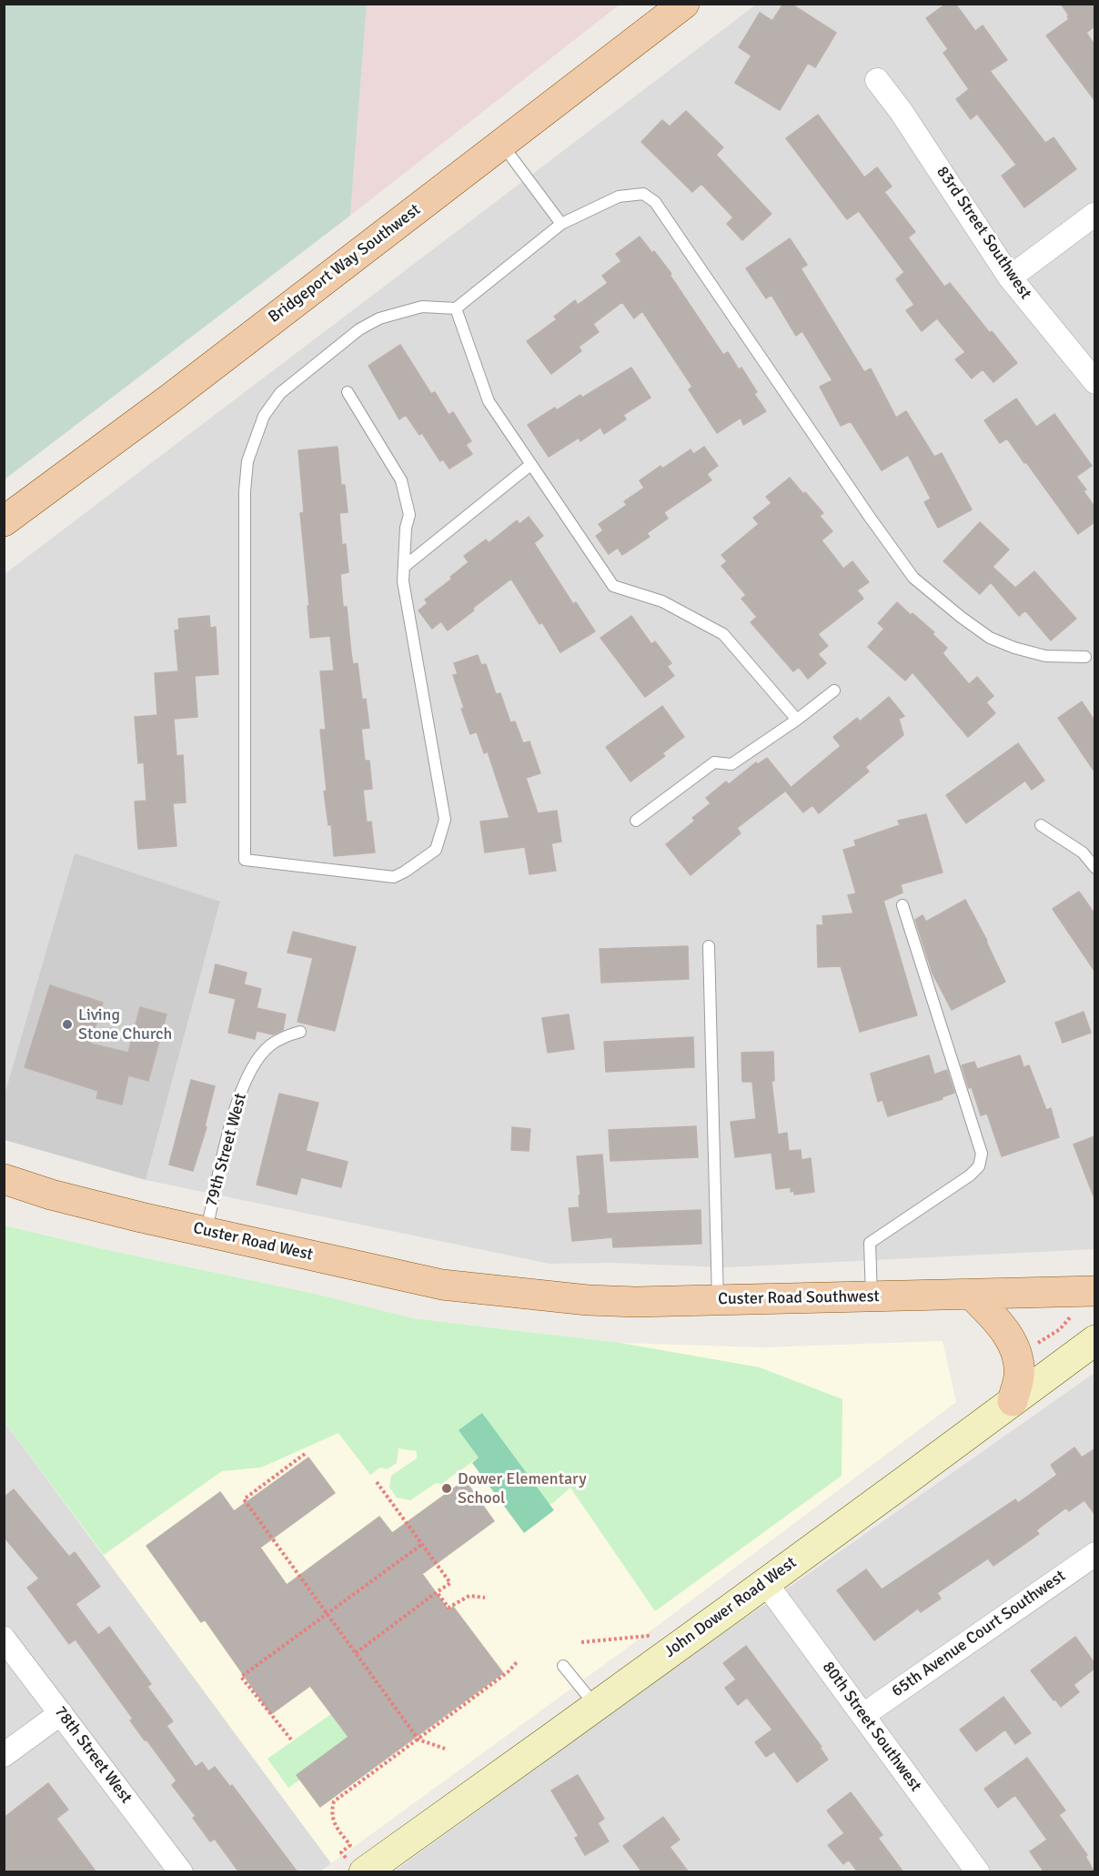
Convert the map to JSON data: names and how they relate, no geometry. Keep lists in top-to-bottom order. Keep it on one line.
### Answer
{"streets":{"main road":["Bridgeport Way Southwest","Custer Road West","Custer Road Southwest"],"street":["83rd Street Southwest","John Dower Road West","65th Avenue Court Southwest","80th Street Southwest","78th Street West"],"lane":["79th Street West"]},"crossings":[["79th Street West","Custer Road West"],["Custer Road West","Custer Road Southwest"],["John Dower Road West","80th Street Southwest"],["65th Avenue Court Southwest","80th Street Southwest"]],"places":["Living Stone Church","Dower Elementary School"]}
